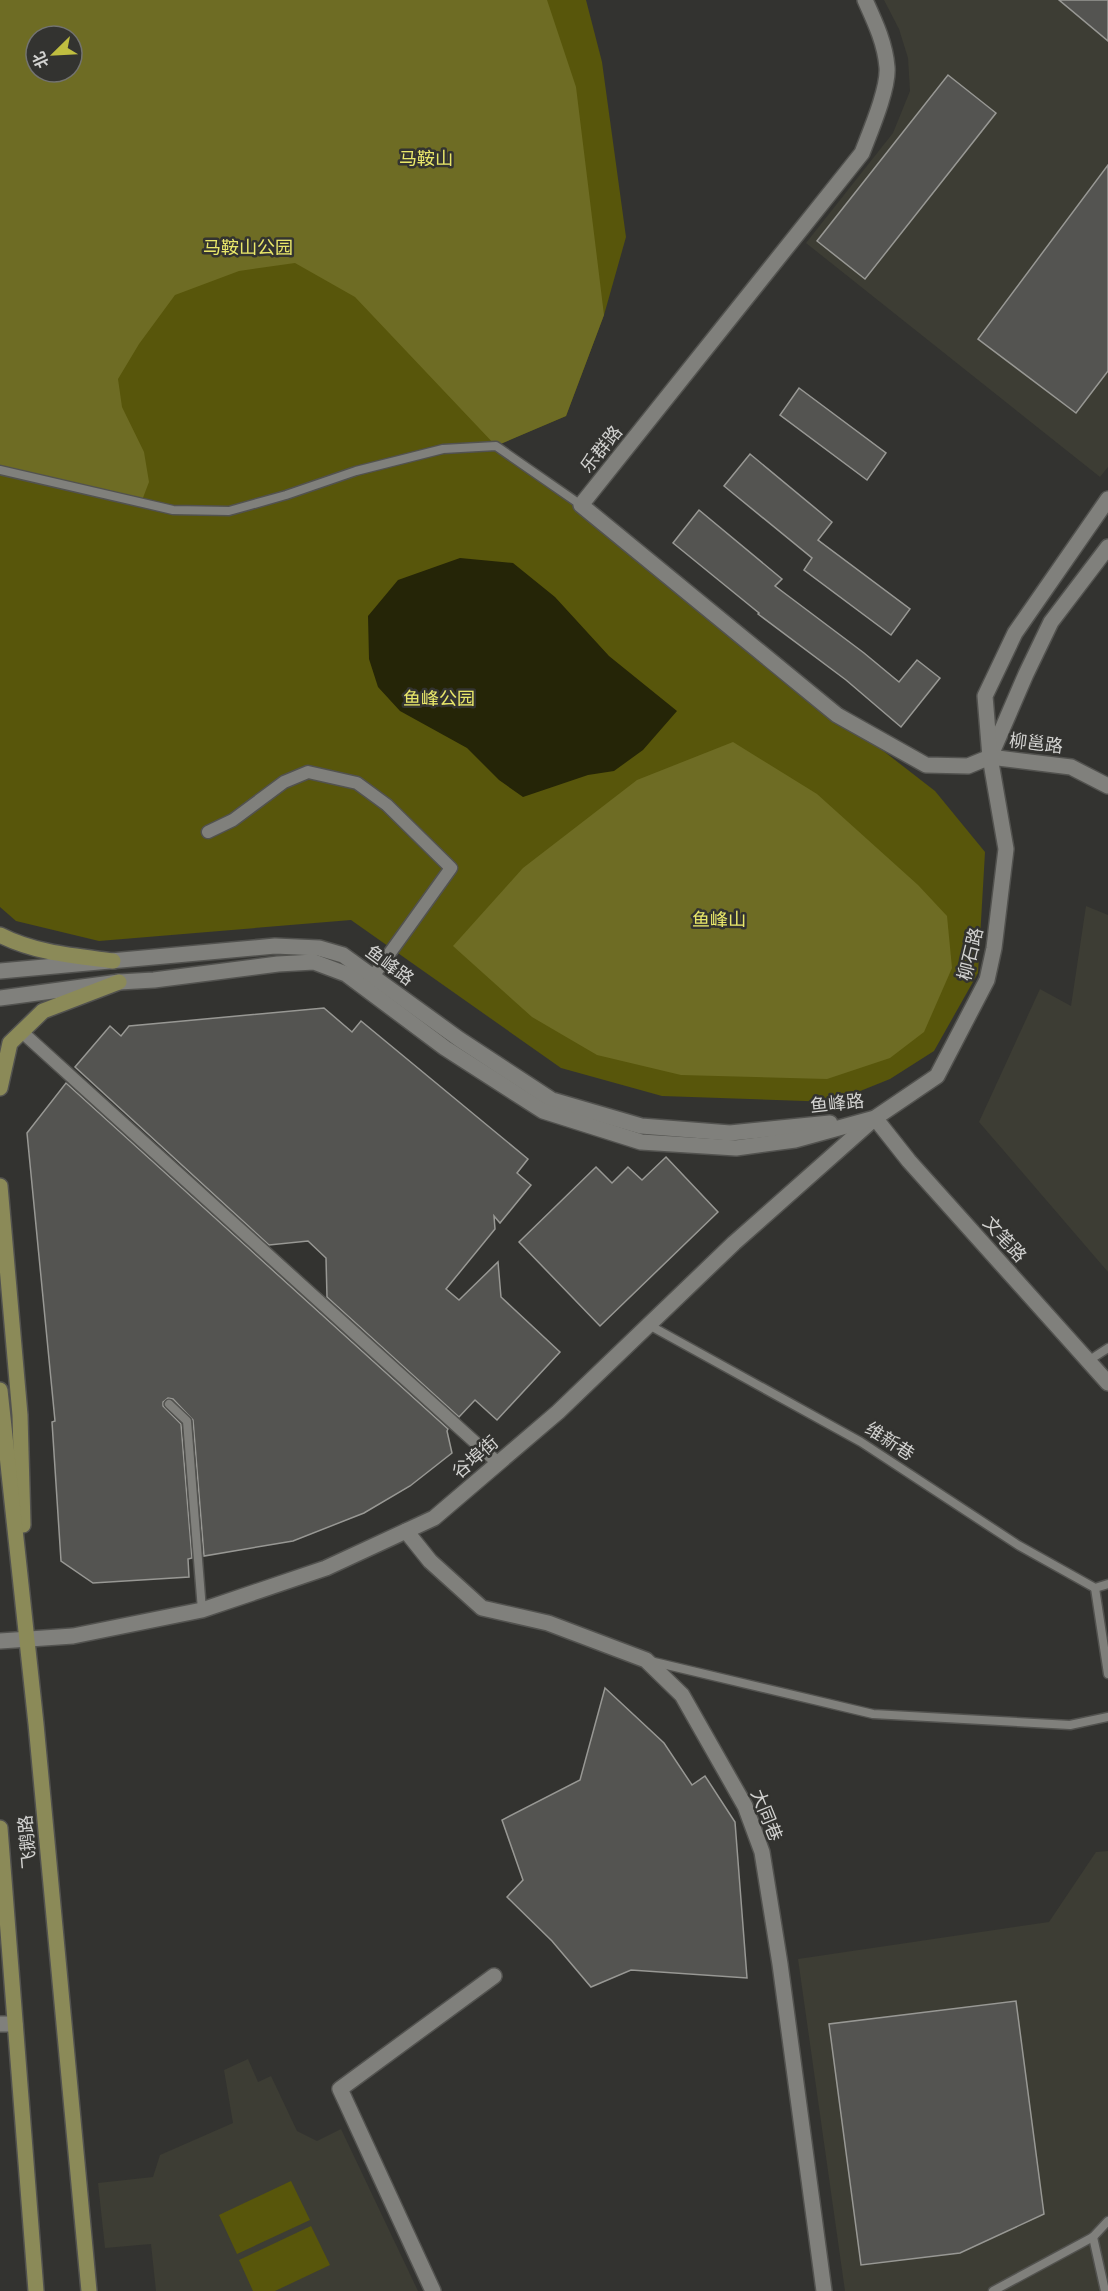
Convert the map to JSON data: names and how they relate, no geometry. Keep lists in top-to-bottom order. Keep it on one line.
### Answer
{"streets":{"main road":["飞鹅路"],"street":["乐群路","柳邕路","柳石路","鱼峰路","文笔路","谷埠街","大同巷"],"lane":["维新巷"]},"crossings":[["柳邕路","柳石路"],["柳石路","鱼峰路"],["柳石路","文笔路"],["柳石路","谷埠街"],["鱼峰路","文笔路"],["鱼峰路","谷埠街"],["文笔路","谷埠街"],["维新巷","谷埠街"],["谷埠街","大同巷"],["谷埠街","飞鹅路"]],"parks":["马鞍山","马鞍山公园","鱼峰公园","鱼峰山"],"north":"bottom left"}
